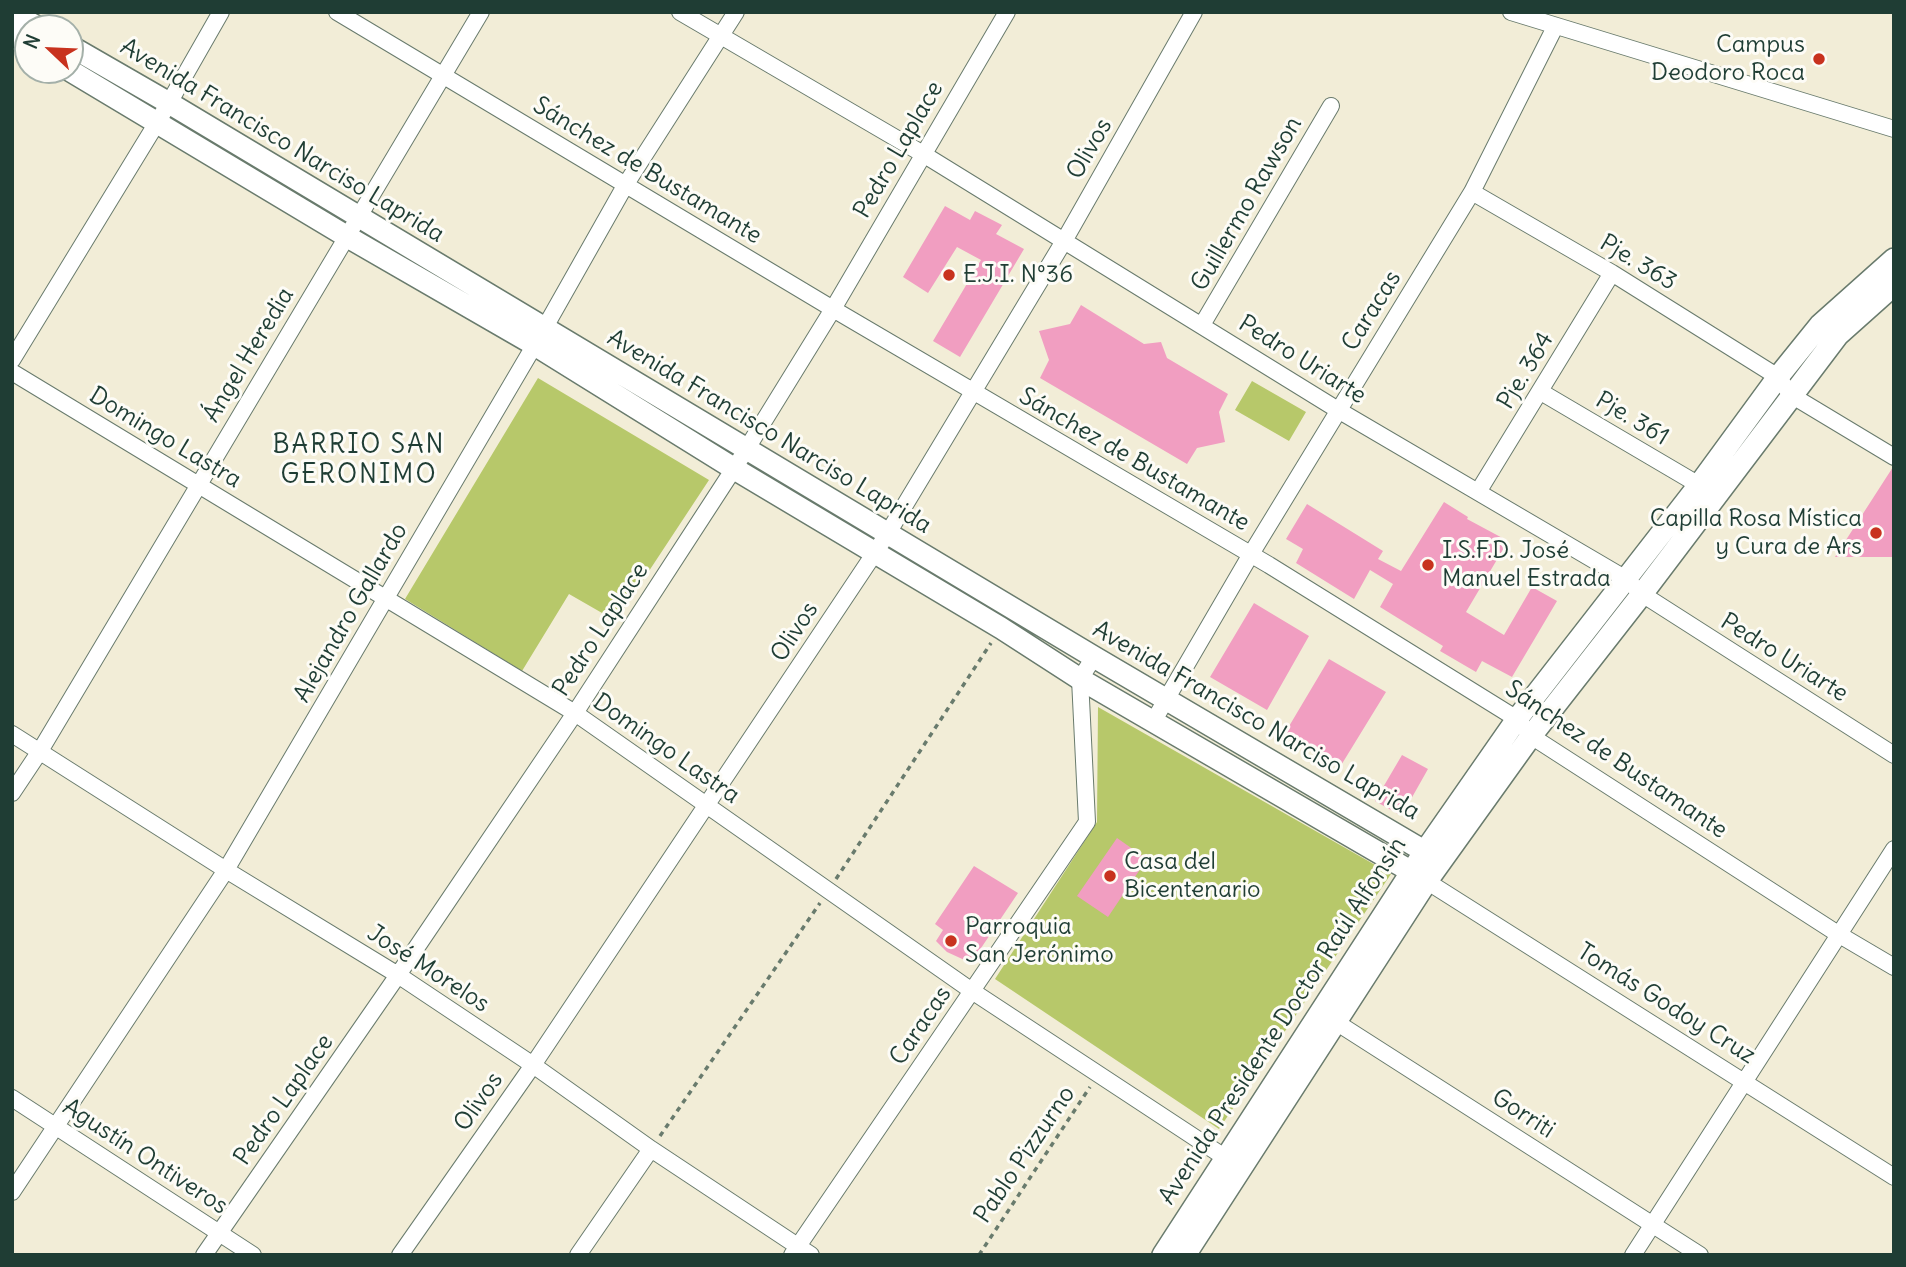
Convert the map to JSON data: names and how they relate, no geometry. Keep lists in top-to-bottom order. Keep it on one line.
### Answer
{"streets":{"main road":["Avenida Francisco Narciso Laprida","Avenida Presidente Doctor Raúl Alfonsín"],"street":["Olivos","Pedro Laplace","Sánchez de Bustamante","Guillermo Rawson","Pje. 363","Caracas","Ángel Heredia","Pedro Uriarte","Pje. 364","Pje. 361","Domingo Lastra","Alejandro Gallardo","José Morelos","Tomás Godoy Cruz","Gorriti","Agustín Ontiveros"],"path":["Pablo Pizzurno"]},"crossings":[["Avenida Francisco Narciso Laprida","Olivos"],["Avenida Francisco Narciso Laprida","Pedro Laplace"],["Avenida Francisco Narciso Laprida","Caracas"],["Avenida Francisco Narciso Laprida","Ángel Heredia"],["Avenida Francisco Narciso Laprida","Alejandro Gallardo"],["Avenida Francisco Narciso Laprida","Tomás Godoy Cruz"],["Avenida Francisco Narciso Laprida","Avenida Presidente Doctor Raúl Alfonsín"],["Olivos","Sánchez de Bustamante"],["Olivos","Pedro Uriarte"],["Olivos","Domingo Lastra"],["Olivos","José Morelos"],["Pedro Laplace","Sánchez de Bustamante"],["Pedro Laplace","Pedro Uriarte"],["Pedro Laplace","Domingo Lastra"],["Pedro Laplace","José Morelos"],["Pedro Laplace","Agustín Ontiveros"],["Sánchez de Bustamante","Caracas"],["Sánchez de Bustamante","Ángel Heredia"],["Sánchez de Bustamante","Alejandro Gallardo"],["Sánchez de Bustamante","Avenida Presidente Doctor Raúl Alfonsín"],["Guillermo Rawson","Pedro Uriarte"],["Pje. 363","Caracas"],["Pje. 363","Pje. 364"],["Pje. 363","Avenida Presidente Doctor Raúl Alfonsín"],["Caracas","Pedro Uriarte"],["Caracas","Domingo Lastra"],["Caracas","José Morelos"],["Ángel Heredia","Domingo Lastra"],["Ángel Heredia","José Morelos"],["Pedro Uriarte","Pje. 364"],["Pedro Uriarte","Alejandro Gallardo"],["Pedro Uriarte","Avenida Presidente Doctor Raúl Alfonsín"],["Pje. 364","Pje. 361"],["Pje. 361","Avenida Presidente Doctor Raúl Alfonsín"],["Domingo Lastra","Alejandro Gallardo"],["Domingo Lastra","Avenida Presidente Doctor Raúl Alfonsín"],["Domingo Lastra","Pablo Pizzurno"],["Alejandro Gallardo","José Morelos"],["Alejandro Gallardo","Agustín Ontiveros"],["Tomás Godoy Cruz","Avenida Presidente Doctor Raúl Alfonsín"],["Avenida Presidente Doctor Raúl Alfonsín","Gorriti"]],"districts":["BARRIO SAN GERONIMO"],"places":["Campus Deodoro Roca","E.J.I. Nº36","Capilla Rosa Mística y Cura de Ars","I.S.F.D. José Manuel Estrada","Casa del Bicentenario","Parroquia San Jerónimo"],"north":"top left"}
